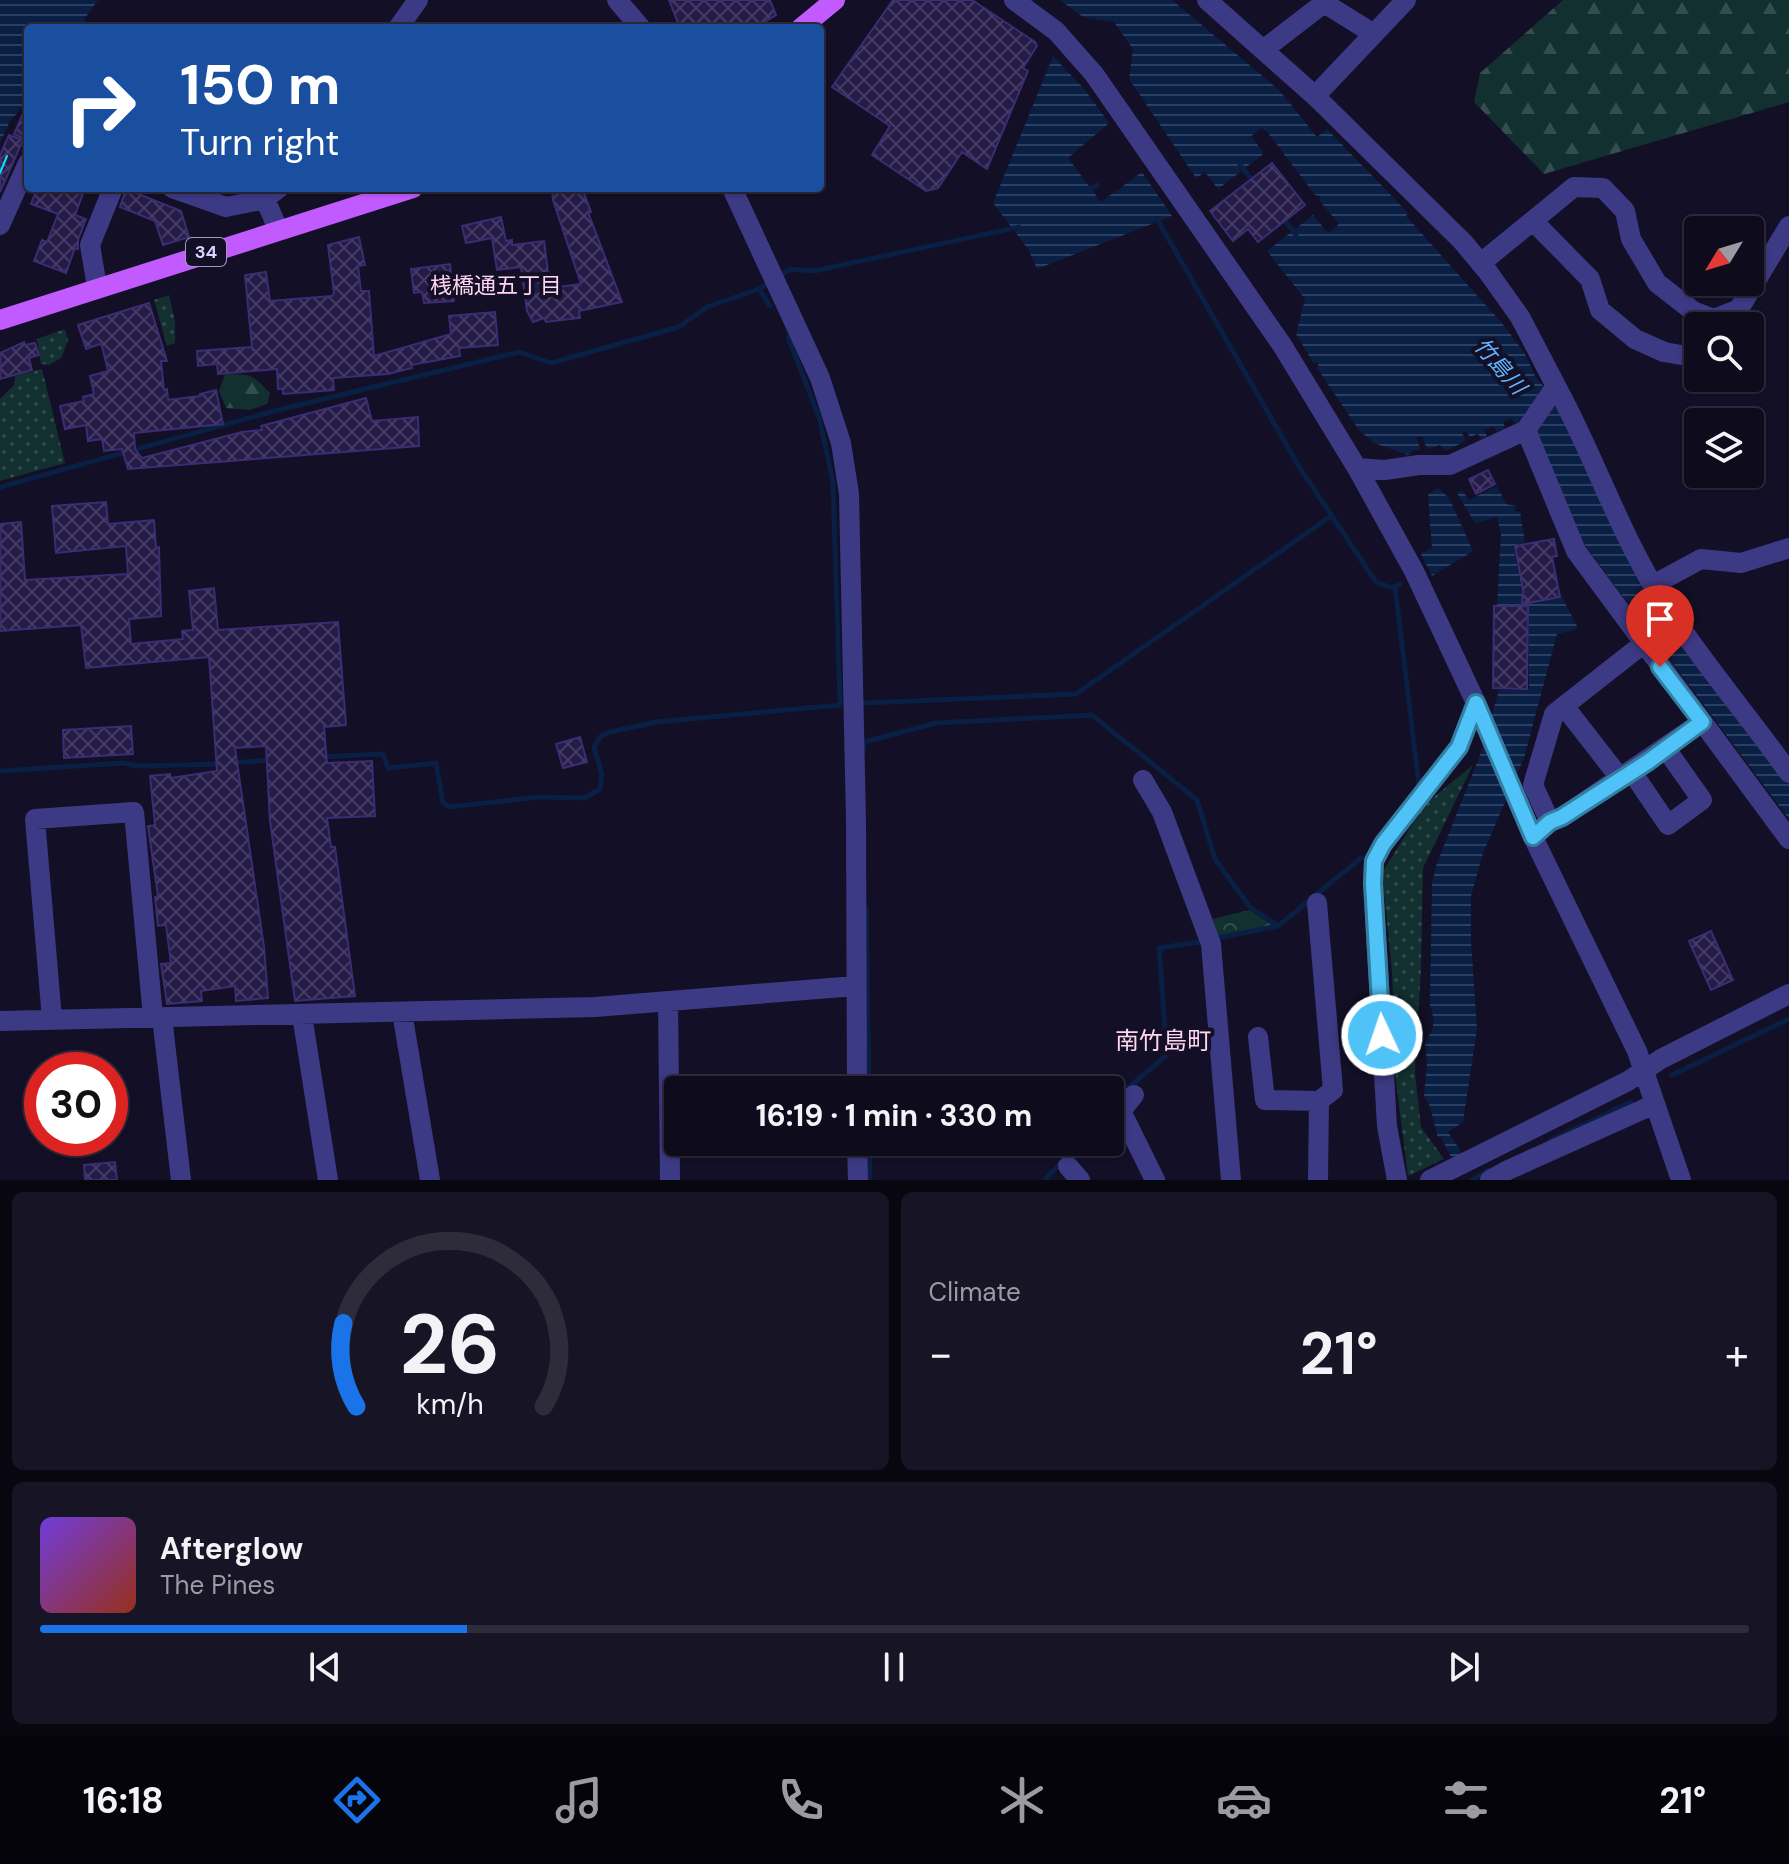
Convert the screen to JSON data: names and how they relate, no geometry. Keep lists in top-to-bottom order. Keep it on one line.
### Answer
{"streets":{"main road":["34"]},"districts":["桟橋通五丁目","南竹島町"],"water":["竹島川"],"north":"bottom left","page":{"turn":["150 m","Turn right"],"limit":"30","trip":"16:19 · 1 min · 330 m","tile":"Climate","heat":["−","21°","+"],"song":["Afterglow","The Pines"],"tabs":["16:18","21°"],"gauge":["26","km/h"]}}
